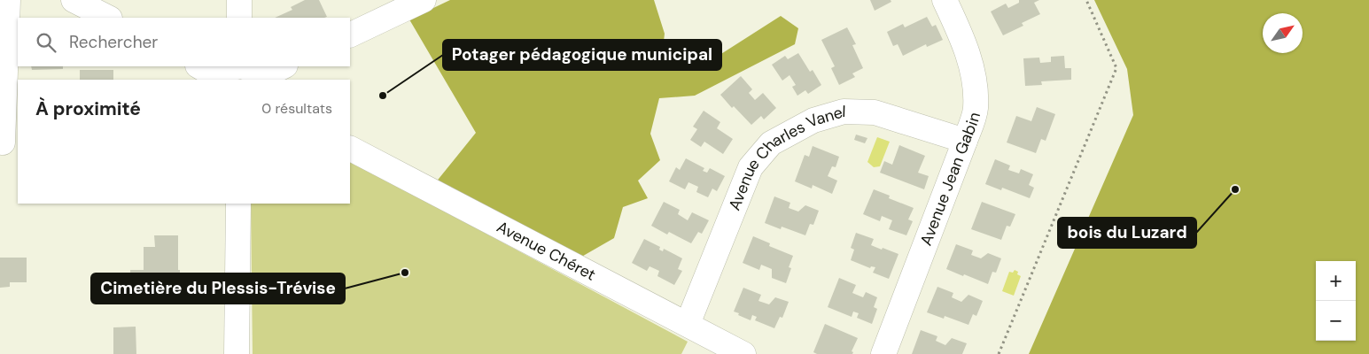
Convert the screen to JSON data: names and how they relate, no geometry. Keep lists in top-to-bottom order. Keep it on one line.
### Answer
{"streets":{"street":["Avenue Charles Vanel","Avenue Jean Gabin","Avenue Chéret"]},"crossings":[["Avenue Charles Vanel","Avenue Jean Gabin"],["Avenue Charles Vanel","Avenue Chéret"]],"places":["Potager pédagogique municipal","bois du Luzard","Cimetière du Plessis-Trévise"],"north":"top right","page":{"search":"Rechercher","heading":["À proximité","0 résultats"],"map_buttons":["+","−"]}}
